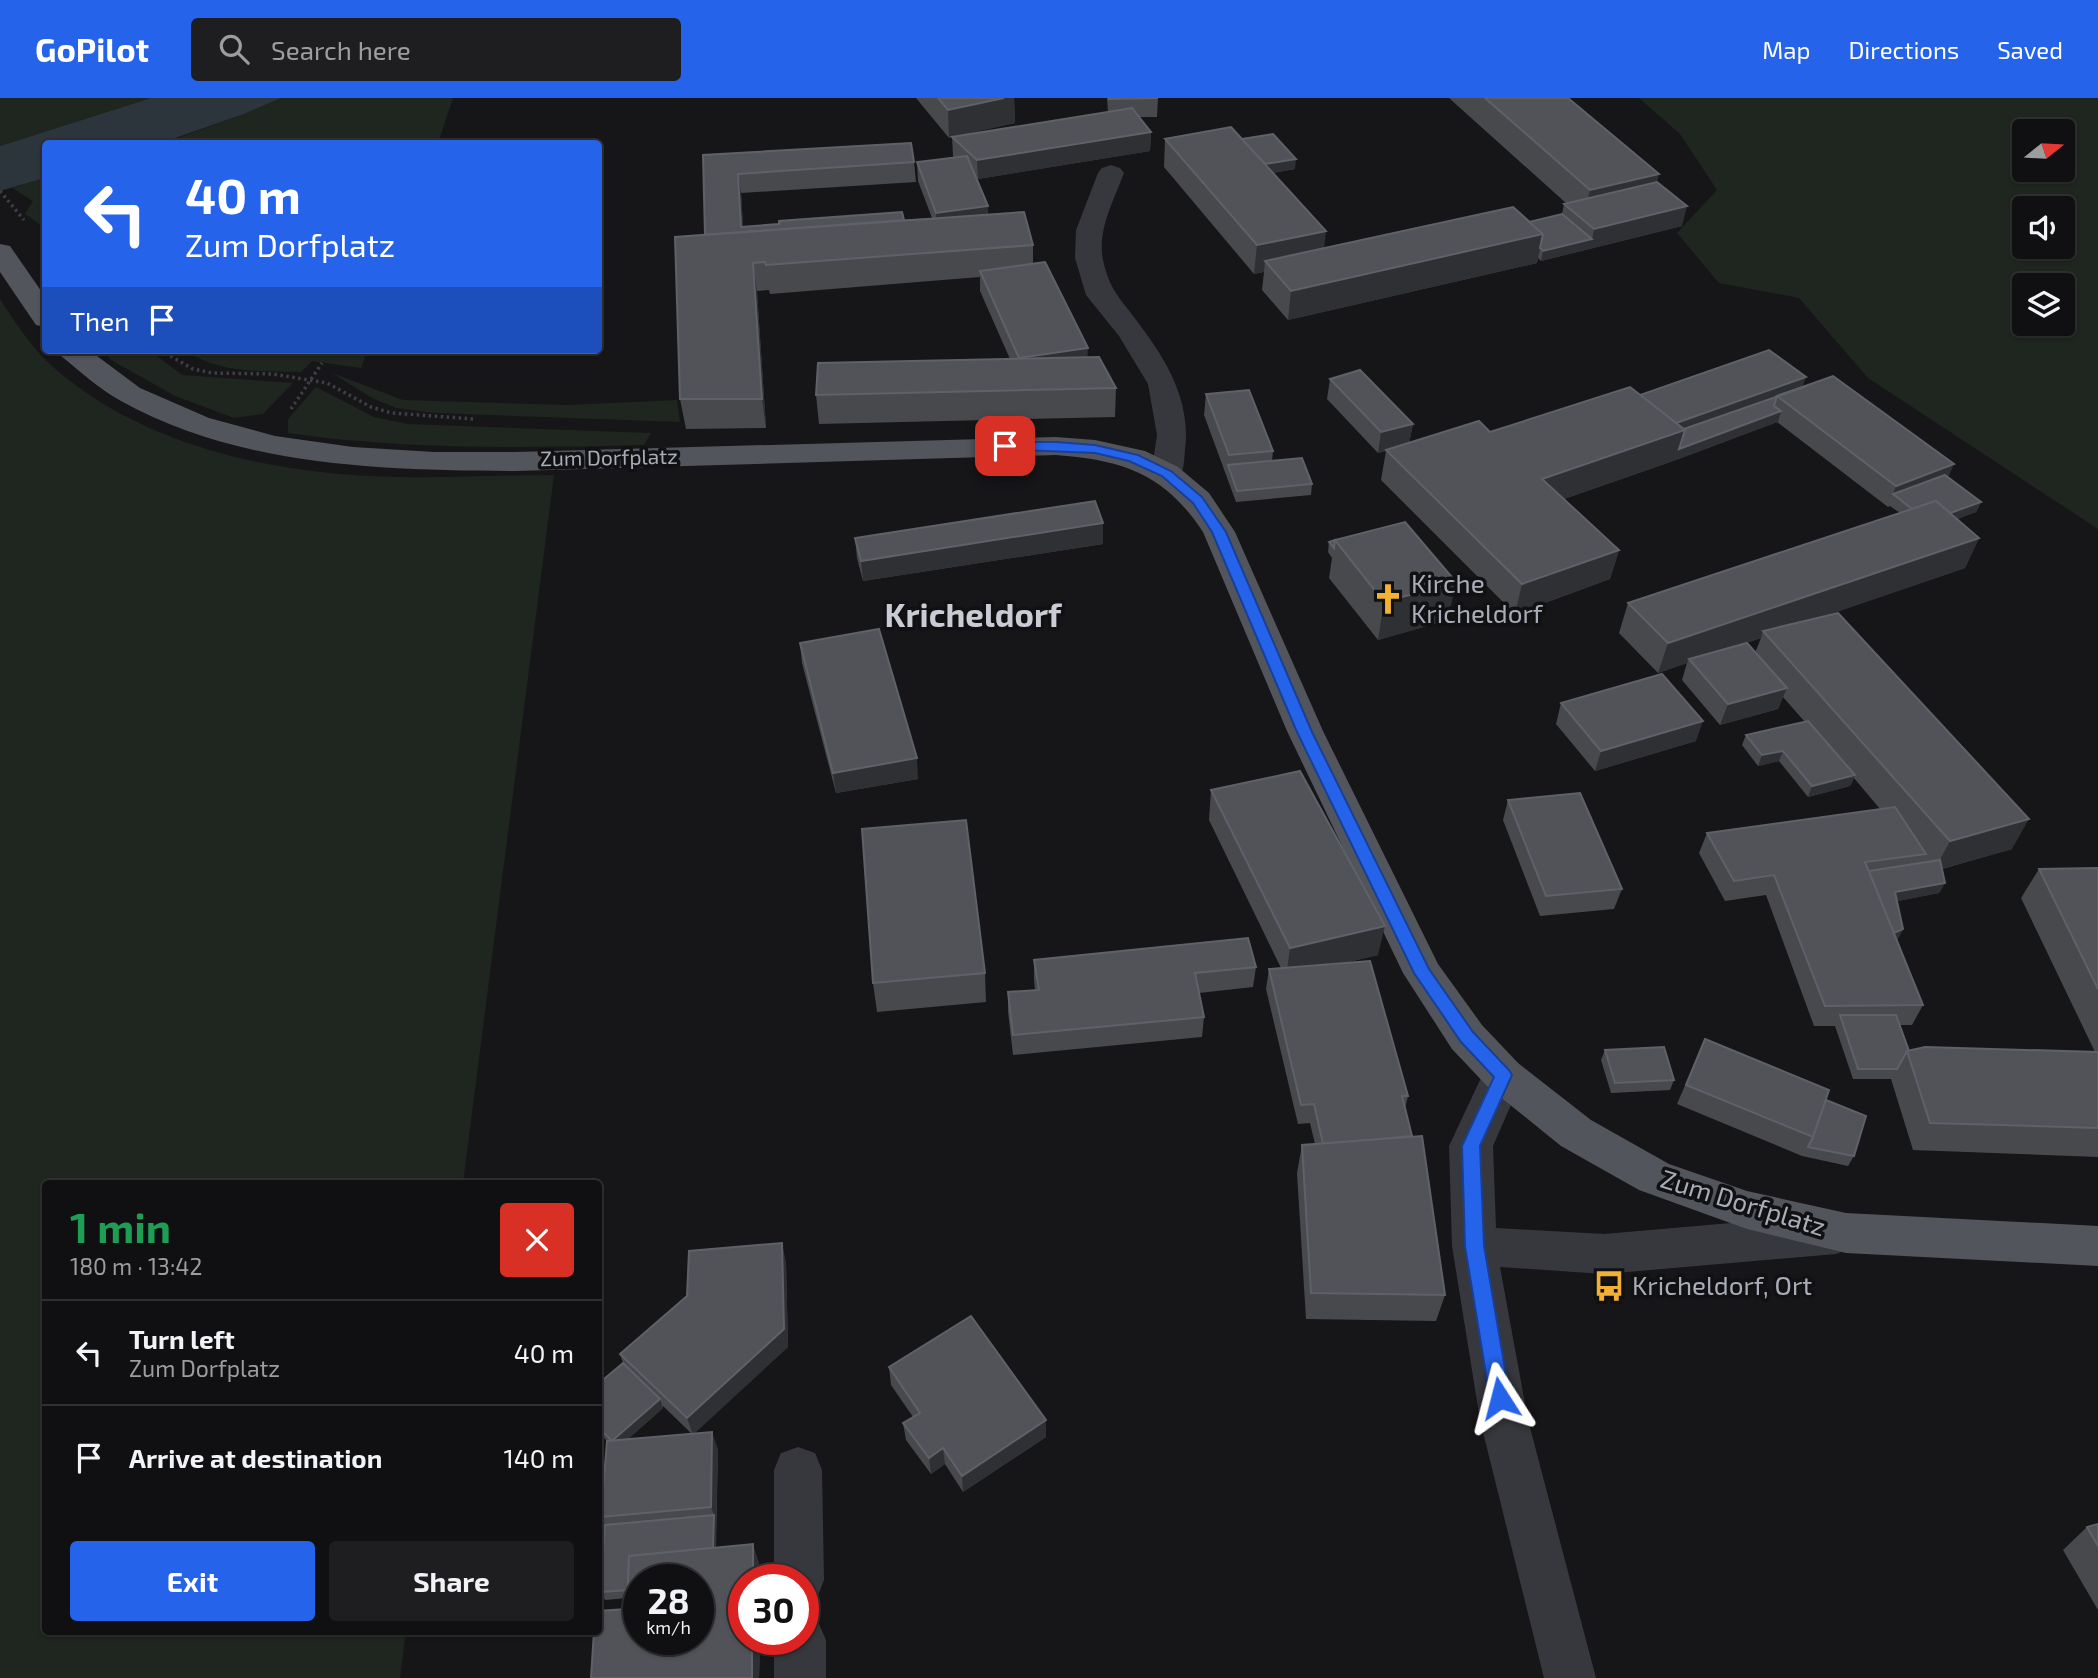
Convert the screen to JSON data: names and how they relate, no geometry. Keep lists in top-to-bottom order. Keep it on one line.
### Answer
{"streets":{"main road":["Zum Dorfplatz"]},"districts":["Kricheldorf"],"places":{"church":["Kirche Kricheldorf"],"bus stop":["Kricheldorf, Ort"]},"north":"right","page":{"header":"GoPilot","search":"Search here","nav":["Map","Directions","Saved"],"turn":["40 m","Zum Dorfplatz"],"then":"Then","heading":["1 min","180 m · 13:42"],"list":[{"name":"Turn left","note":"Zum Dorfplatz","value":"40 m"},{"name":"Arrive at destination","value":"140 m"}],"buttons":["Exit","Share"],"speed":"28 km/h","limit":"30"}}
